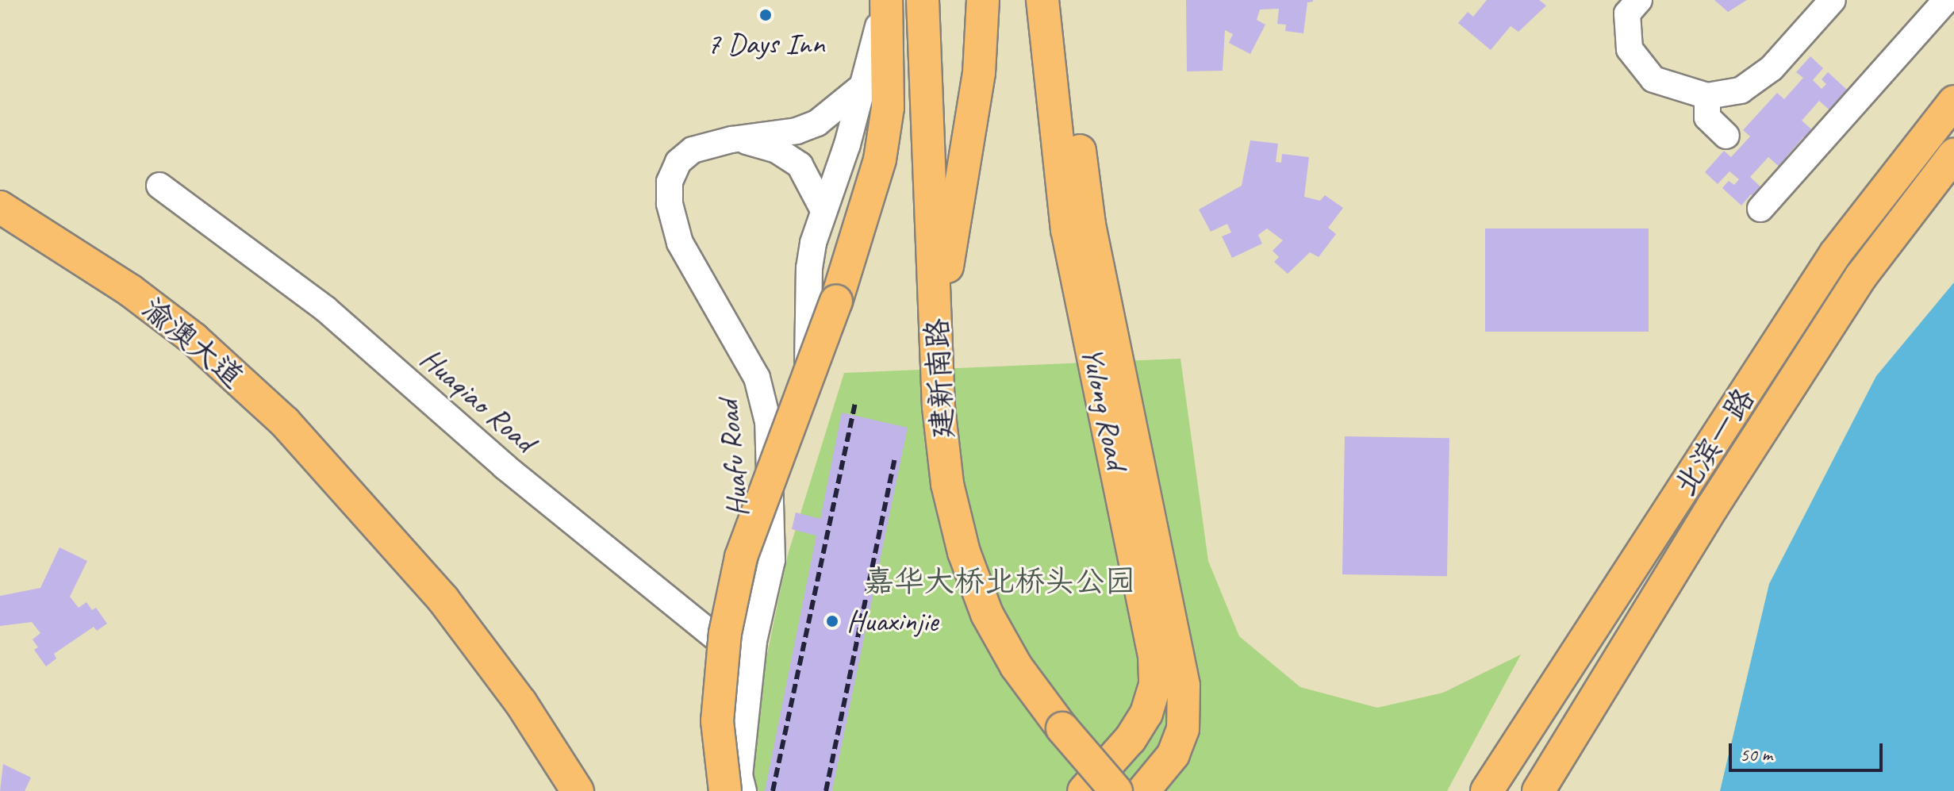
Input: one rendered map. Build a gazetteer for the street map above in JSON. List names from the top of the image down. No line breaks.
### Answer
{"streets":{"main road":["渝澳大道","建新南路","Yulong Road","北滨一路"],"street":["Huaqiao Road","Huafu Road"]},"crossings":[["Huaqiao Road","Huafu Road"]],"parks":["嘉华大桥北桥头公园"],"places":["7 Days Inn","Huaxinjie"],"scale_bar":"50 m"}
